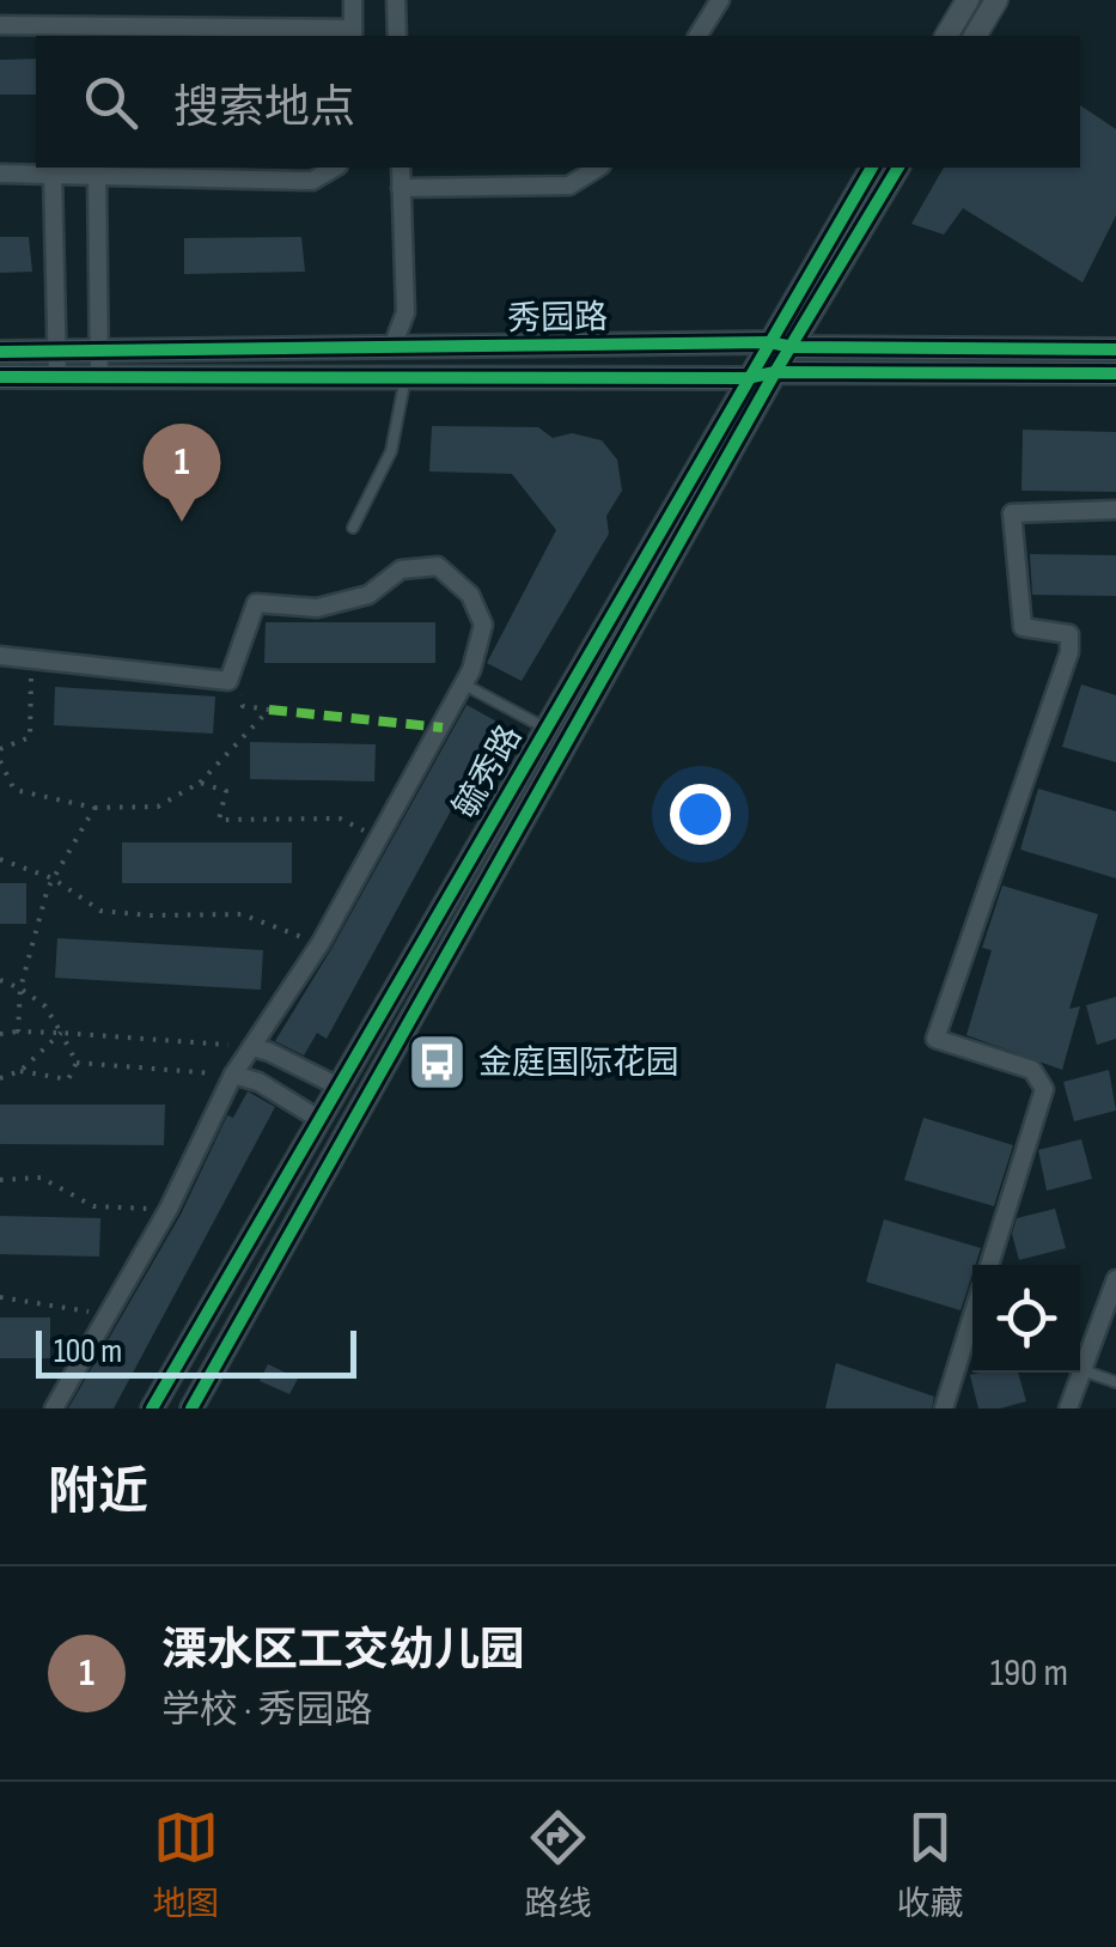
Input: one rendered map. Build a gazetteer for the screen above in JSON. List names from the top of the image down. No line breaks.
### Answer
{"streets":{"street":["秀园路","毓秀路"]},"crossings":[["秀园路","毓秀路"]],"places":{"bus stop":["金庭国际花园"]},"scale_bar":"100 m","page":{"search":"搜索地点","pins":"1","scale":"100 m","heading":"附近","list":[{"mark":"1","name":"溧水区工交幼儿园","note":"学校 · 秀园路","value":"190 m"}],"nav":["地图","路线","收藏"]}}
